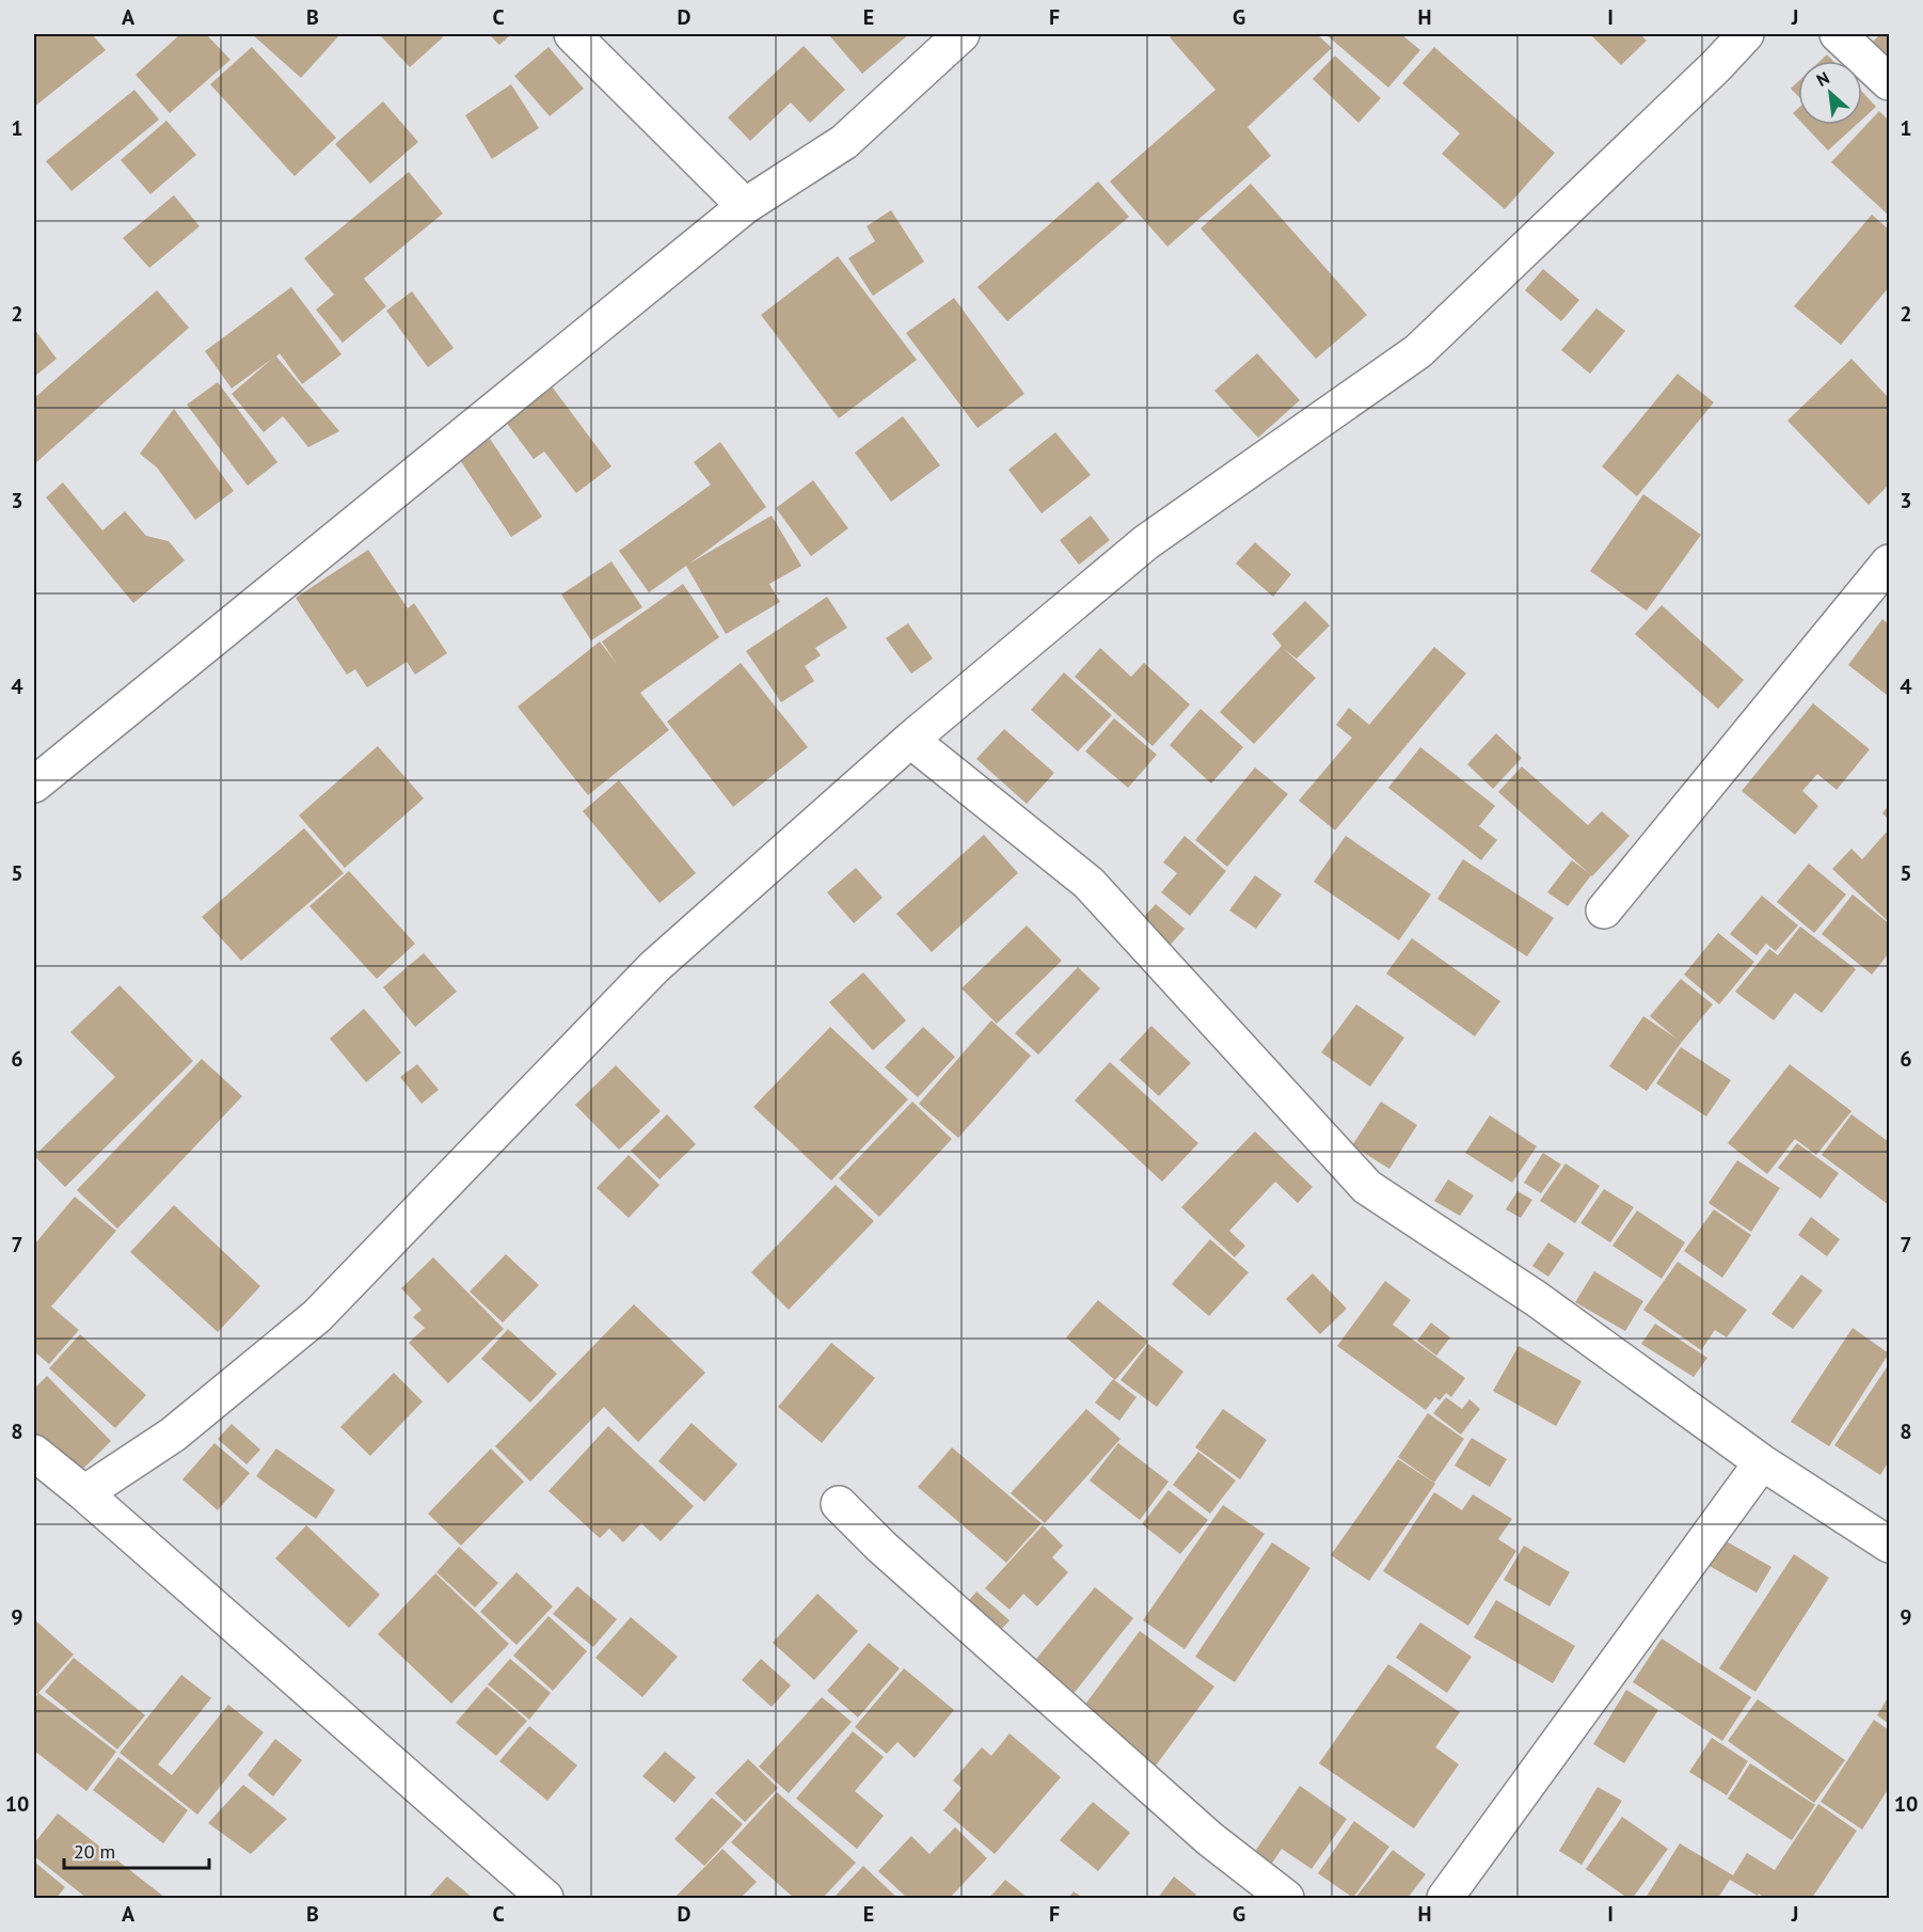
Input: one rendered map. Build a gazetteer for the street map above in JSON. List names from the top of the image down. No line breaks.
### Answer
{"scale_bar":"20 m","north":"top left","grid":{"columns":["A","B","C","D","E","F","G","H","I","J"],"rows":["1","2","3","4","5","6","7","8","9","10"]}}
